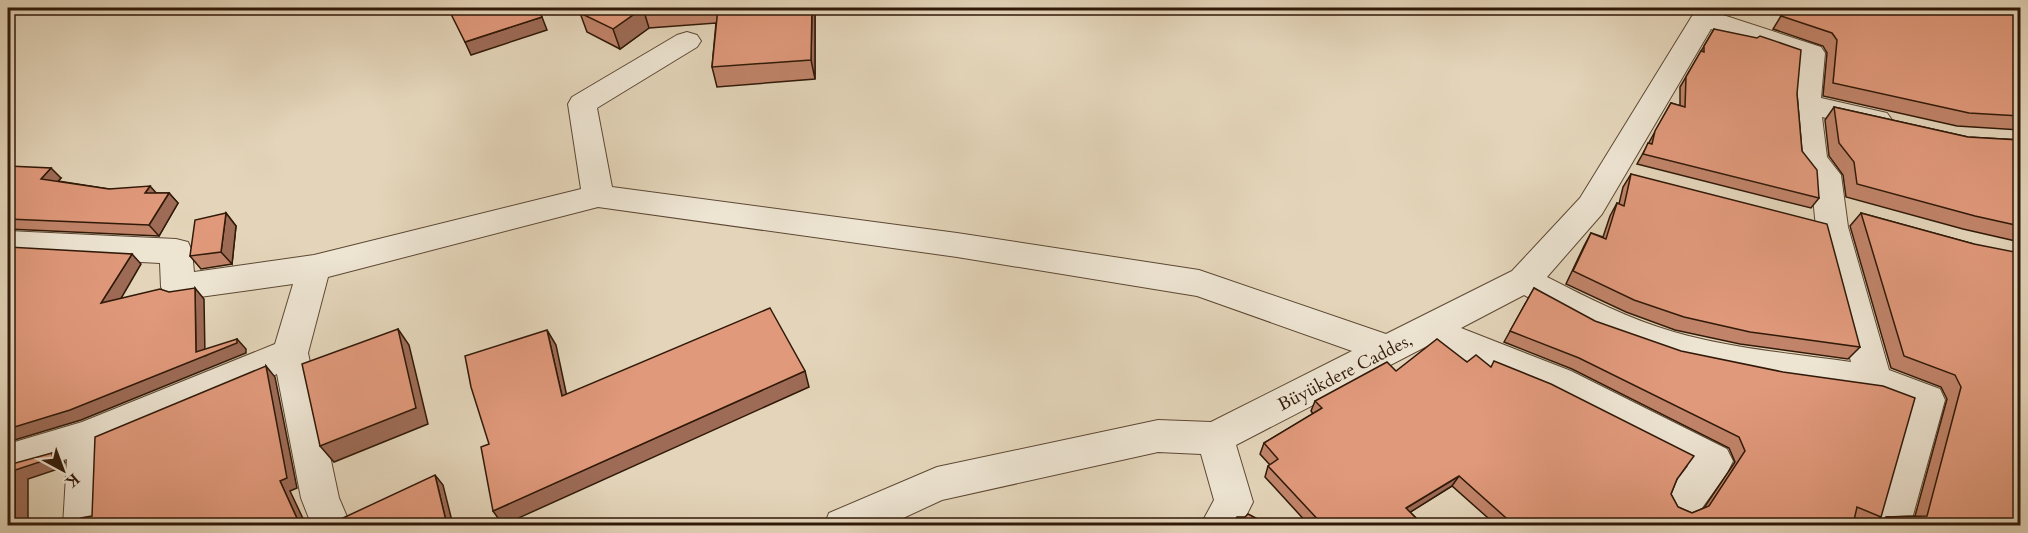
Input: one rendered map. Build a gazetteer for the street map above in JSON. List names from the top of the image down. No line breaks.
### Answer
{"streets":{"street":["Büyükdere Caddes,"]},"north":"bottom right"}
